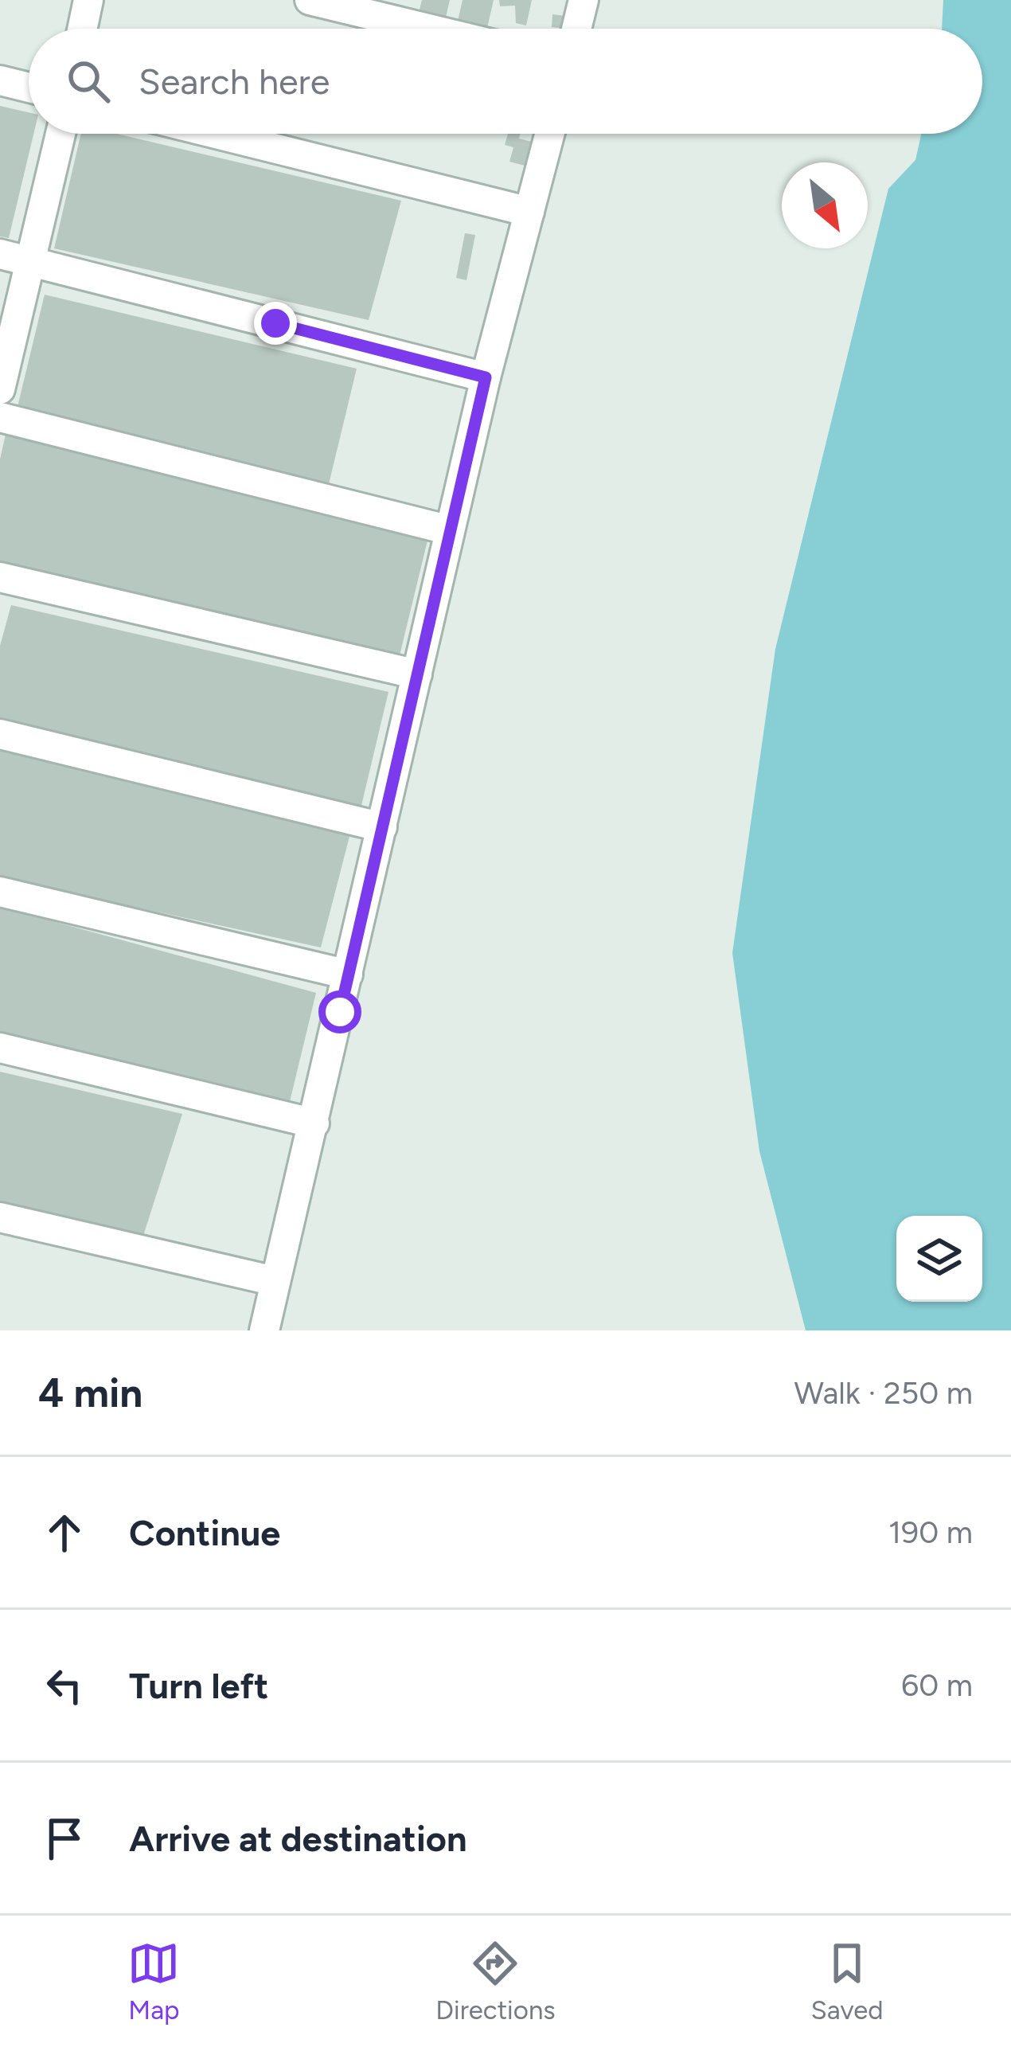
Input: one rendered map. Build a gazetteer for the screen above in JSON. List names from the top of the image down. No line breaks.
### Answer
{"north":"bottom right","page":{"search":"Search here","heading":["4 min","Walk · 250 m"],"list":[["Continue","190 m"],["Turn left","60 m"],"Arrive at destination"],"nav":["Map","Directions","Saved"]}}
